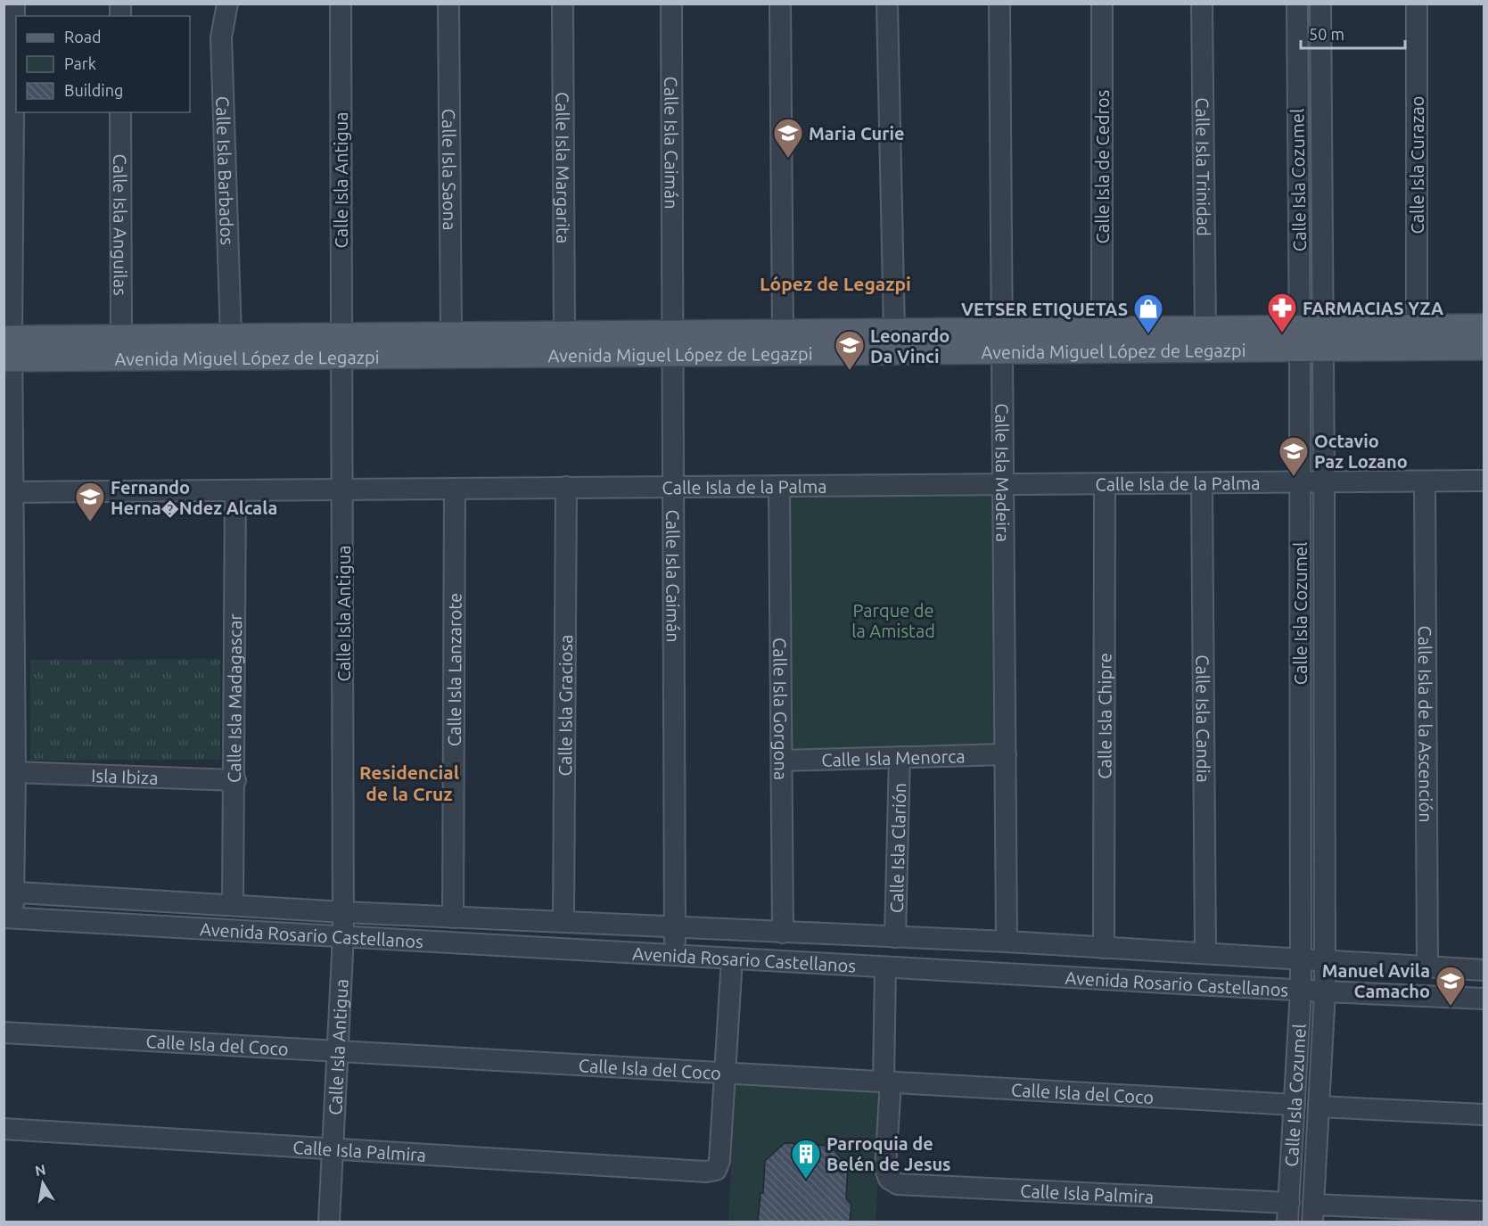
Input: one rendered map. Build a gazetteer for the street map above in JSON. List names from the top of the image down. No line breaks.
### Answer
{"streets":{"main road":["Avenida Miguel López de Legazpi"],"street":["Calle Isla Caimán","Calle Isla Curazao","Calle Isla Trinidad","Calle Isla de Cedros","Calle Isla Margarita","Calle Isla Barbados","Calle Isla Saona","Calle Isla Antigua","Calle Isla Cozumel","Calle Isla Anguilas","Calle Isla Madeira","Calle Isla de la Palma","Calle Isla Lanzarote","Calle Isla Madagascar","Calle Isla Graciosa","Calle Isla Gorgona","Calle Isla Chipre","Calle Isla Candia","Calle Isla de la Ascención","Calle Isla Menorca","Isla Ibiza","Calle Isla Clarión","Avenida Rosario Castellanos","Calle Isla del Coco","Calle Isla Palmira"]},"crossings":[["Calle Isla Caimán","Avenida Miguel López de Legazpi"],["Calle Isla Caimán","Calle Isla de la Palma"],["Calle Isla Caimán","Avenida Rosario Castellanos"],["Calle Isla Curazao","Avenida Miguel López de Legazpi"],["Calle Isla Trinidad","Avenida Miguel López de Legazpi"],["Calle Isla de Cedros","Avenida Miguel López de Legazpi"],["Calle Isla Margarita","Avenida Miguel López de Legazpi"],["Calle Isla Barbados","Avenida Miguel López de Legazpi"],["Calle Isla Saona","Avenida Miguel López de Legazpi"],["Calle Isla Antigua","Avenida Miguel López de Legazpi"],["Calle Isla Antigua","Calle Isla de la Palma"],["Calle Isla Antigua","Avenida Rosario Castellanos"],["Calle Isla Antigua","Calle Isla del Coco"],["Calle Isla Antigua","Calle Isla Palmira"],["Calle Isla Cozumel","Avenida Miguel López de Legazpi"],["Calle Isla Cozumel","Calle Isla de la Palma"],["Calle Isla Cozumel","Avenida Rosario Castellanos"],["Calle Isla Cozumel","Calle Isla del Coco"],["Calle Isla Cozumel","Calle Isla Palmira"],["Calle Isla Anguilas","Avenida Miguel López de Legazpi"],["Avenida Miguel López de Legazpi","Calle Isla Madeira"],["Calle Isla Madeira","Calle Isla de la Palma"],["Calle Isla Madeira","Calle Isla Menorca"],["Calle Isla Madeira","Avenida Rosario Castellanos"],["Calle Isla de la Palma","Calle Isla Lanzarote"],["Calle Isla de la Palma","Calle Isla Madagascar"],["Calle Isla de la Palma","Calle Isla Graciosa"],["Calle Isla de la Palma","Calle Isla Gorgona"],["Calle Isla de la Palma","Calle Isla Chipre"],["Calle Isla de la Palma","Calle Isla Candia"],["Calle Isla de la Palma","Calle Isla de la Ascención"],["Calle Isla Lanzarote","Avenida Rosario Castellanos"],["Calle Isla Madagascar","Isla Ibiza"],["Calle Isla Madagascar","Avenida Rosario Castellanos"],["Calle Isla Graciosa","Avenida Rosario Castellanos"],["Calle Isla Gorgona","Calle Isla Menorca"],["Calle Isla Gorgona","Avenida Rosario Castellanos"],["Calle Isla Chipre","Avenida Rosario Castellanos"],["Calle Isla Candia","Avenida Rosario Castellanos"],["Calle Isla de la Ascención","Avenida Rosario Castellanos"],["Calle Isla Menorca","Calle Isla Clarión"],["Calle Isla Clarión","Avenida Rosario Castellanos"],["Calle Isla del Coco","Calle Isla Palmira"]],"districts":["López de Legazpi","Residencial de la Cruz"],"parks":["Parque de la Amistad"],"places":{"school or university":["Maria Curie","Leonardo Da Vinci","Octavio Paz Lozano","Fernando Herna�Ndez Alcala","Manuel Avila Camacho"],"pharmacy":["FARMACIAS YZA"],"shop":["VETSER ETIQUETAS"],"building":["Parroquia de Belén de Jesus"]},"legend":["Road","Park","Building"],"scale_bar":"50 m","north":"top"}
